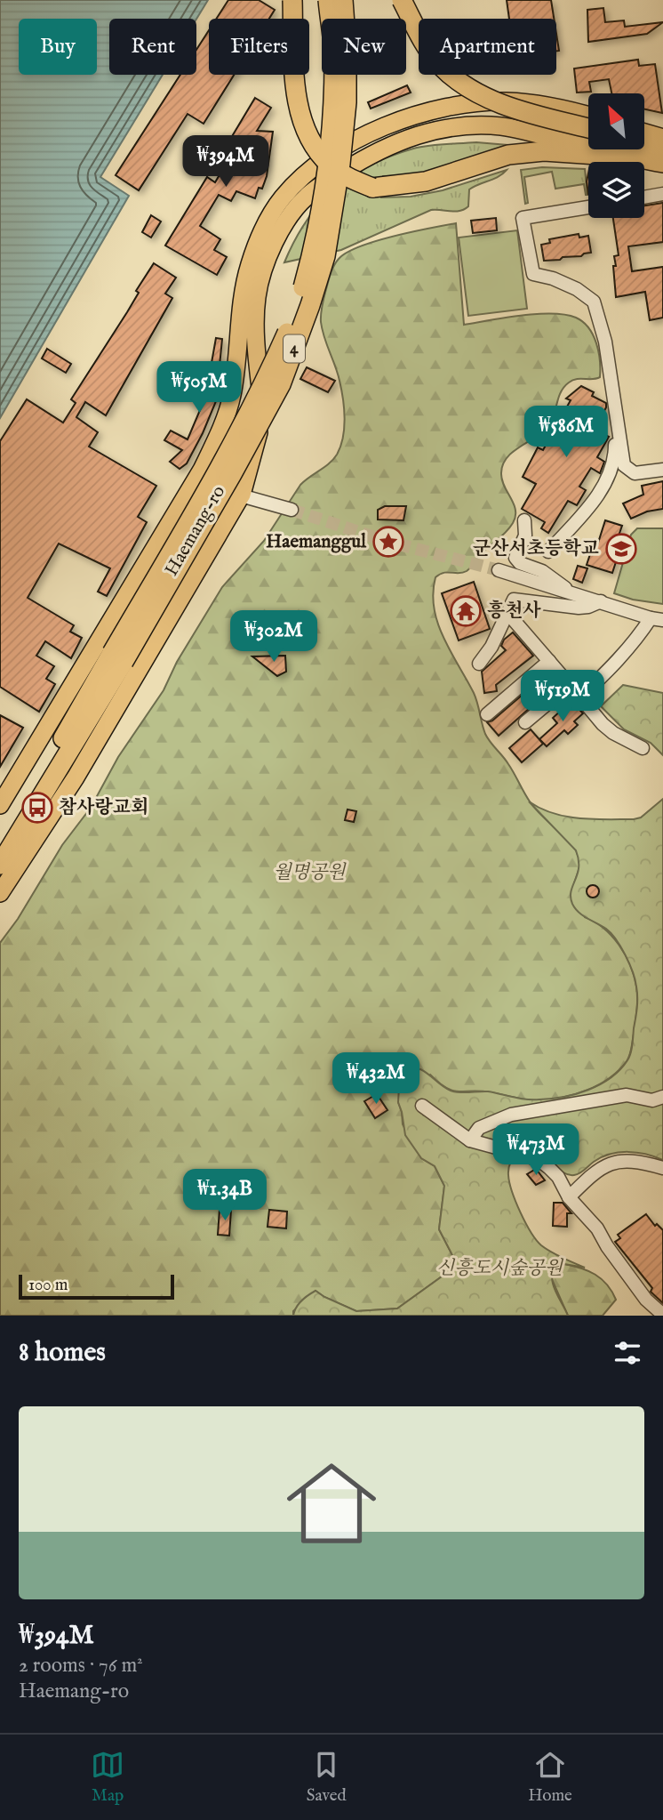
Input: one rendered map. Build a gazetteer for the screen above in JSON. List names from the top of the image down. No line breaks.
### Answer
{"streets":{"highway":["4"],"main road":["Haemang-ro"]},"parks":["월명공원","신흥도시숲공원"],"places":{"place":["Haemanggul"],"school or university":["군산서초등학교"],"temple":["흥천사"],"bus stop":["참사랑교회"]},"scale_bar":"100 m","north":"top left","page":{"chip":["Buy","Rent","Filters","New","Apartment"],"price":["₩394M","₩505M","₩586M","₩302M","₩519M","₩432M","₩473M","₩1.34B"],"scale":"100 m","heading":"8 homes","list":[{"name":"₩394M","note":"2 rooms · 76 m² · Haemang-ro"}],"tabs":["Map","Saved","Home"]}}
